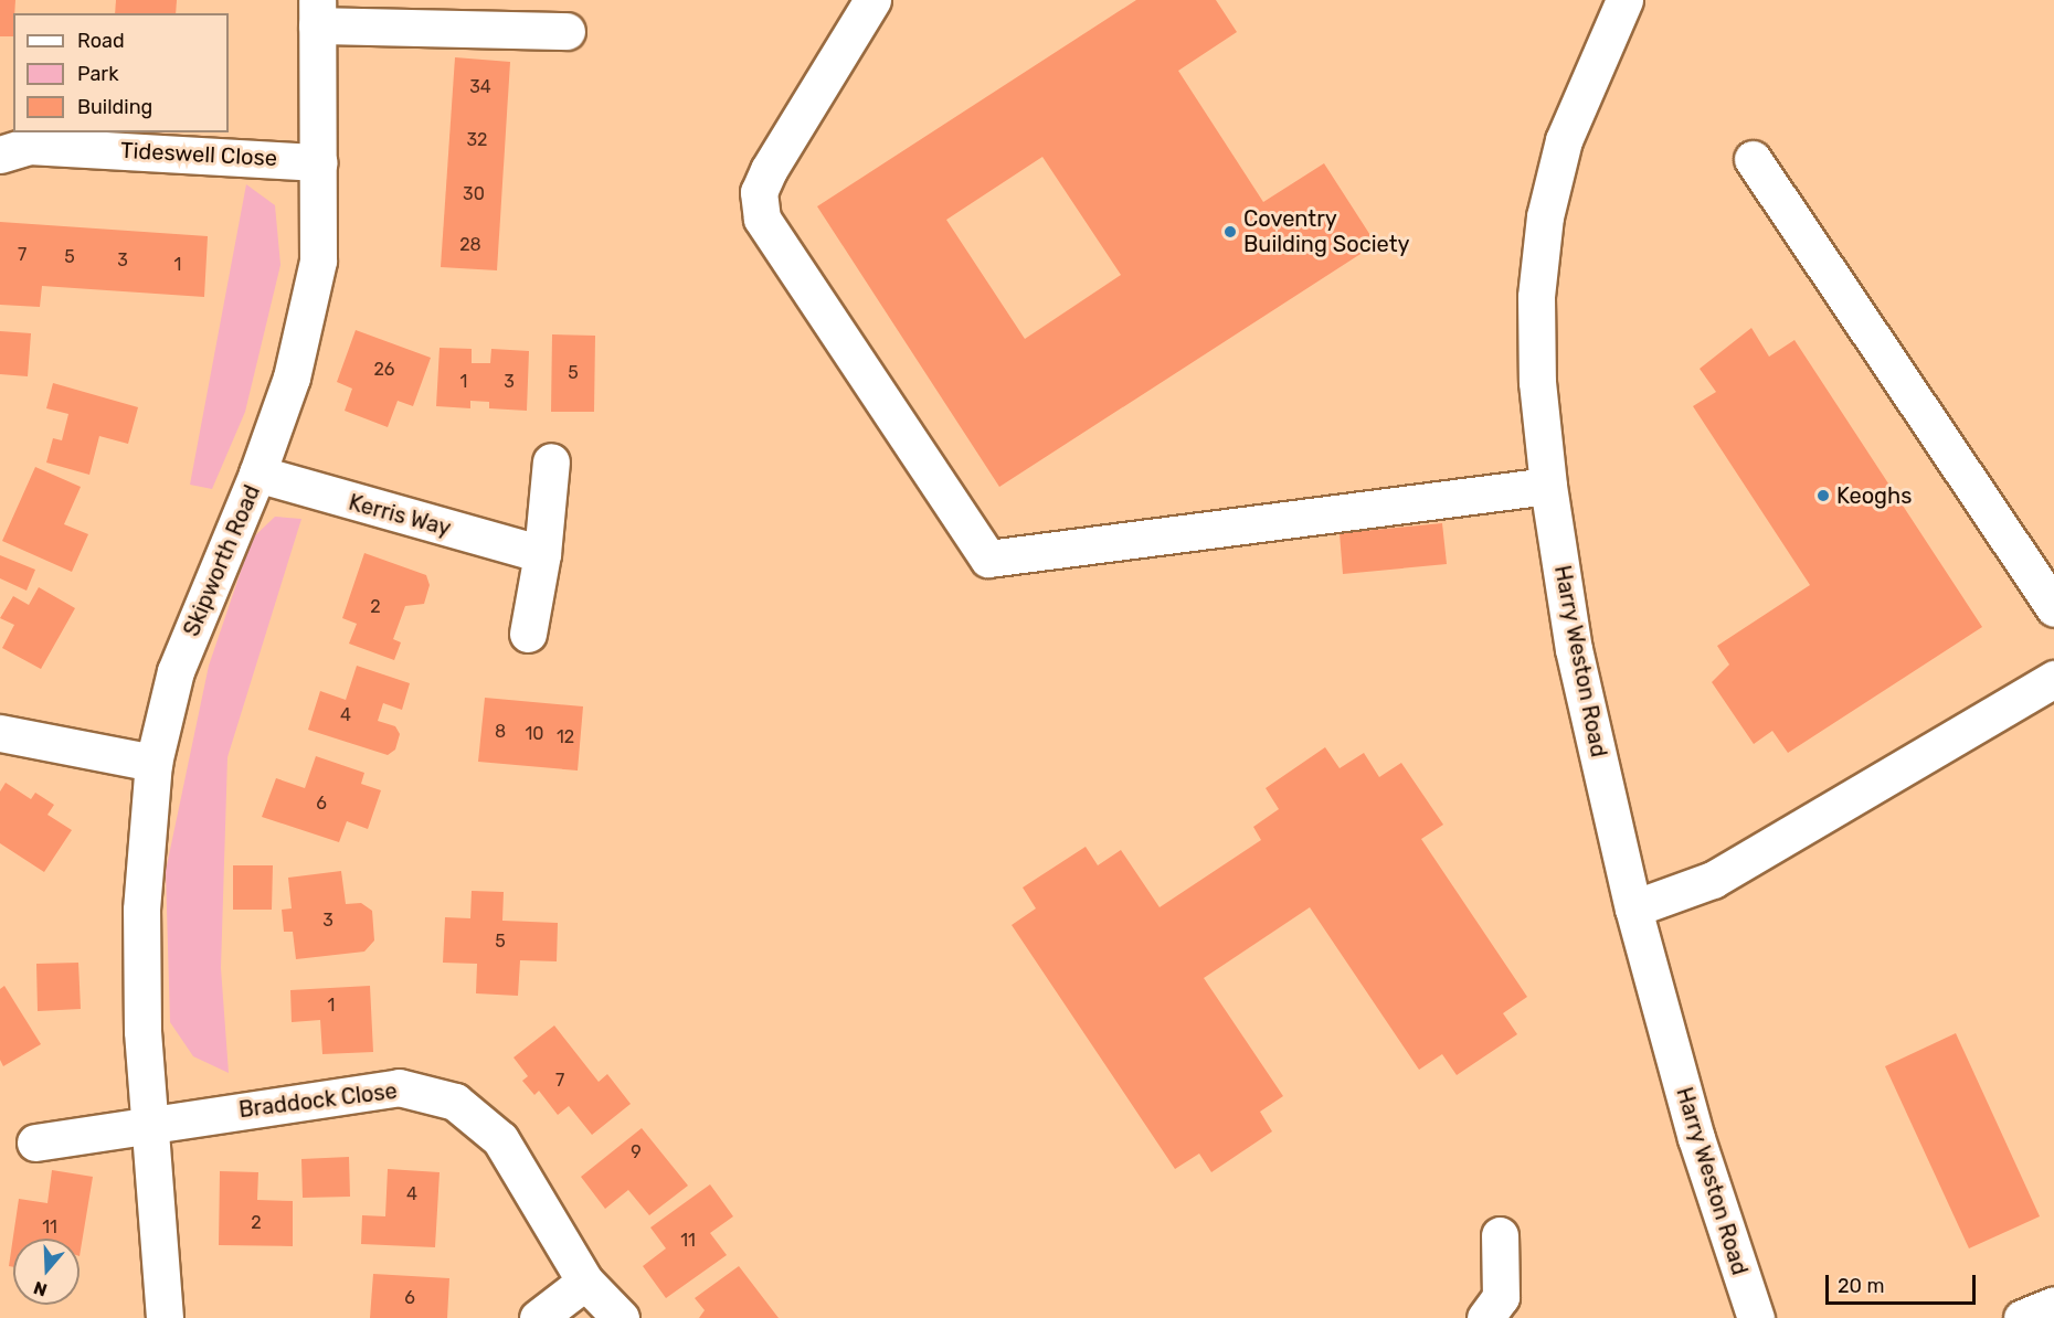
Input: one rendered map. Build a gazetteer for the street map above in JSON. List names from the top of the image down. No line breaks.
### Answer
{"streets":{"street":["Tideswell Close","Kerris Way","Skipworth Road","Harry Weston Road","Braddock Close"]},"crossings":[["Tideswell Close","Skipworth Road"],["Kerris Way","Skipworth Road"],["Skipworth Road","Braddock Close"]],"places":["Coventry Building Society","Keoghs"],"house_numbers":["34","32","30","28","7","5","3","1","26","5","1","3","2","4","8","10","12","6","3","5","1","7","9","4","2","11","11","6"],"legend":["Road","Park","Building"],"scale_bar":"20 m","north":"bottom"}
